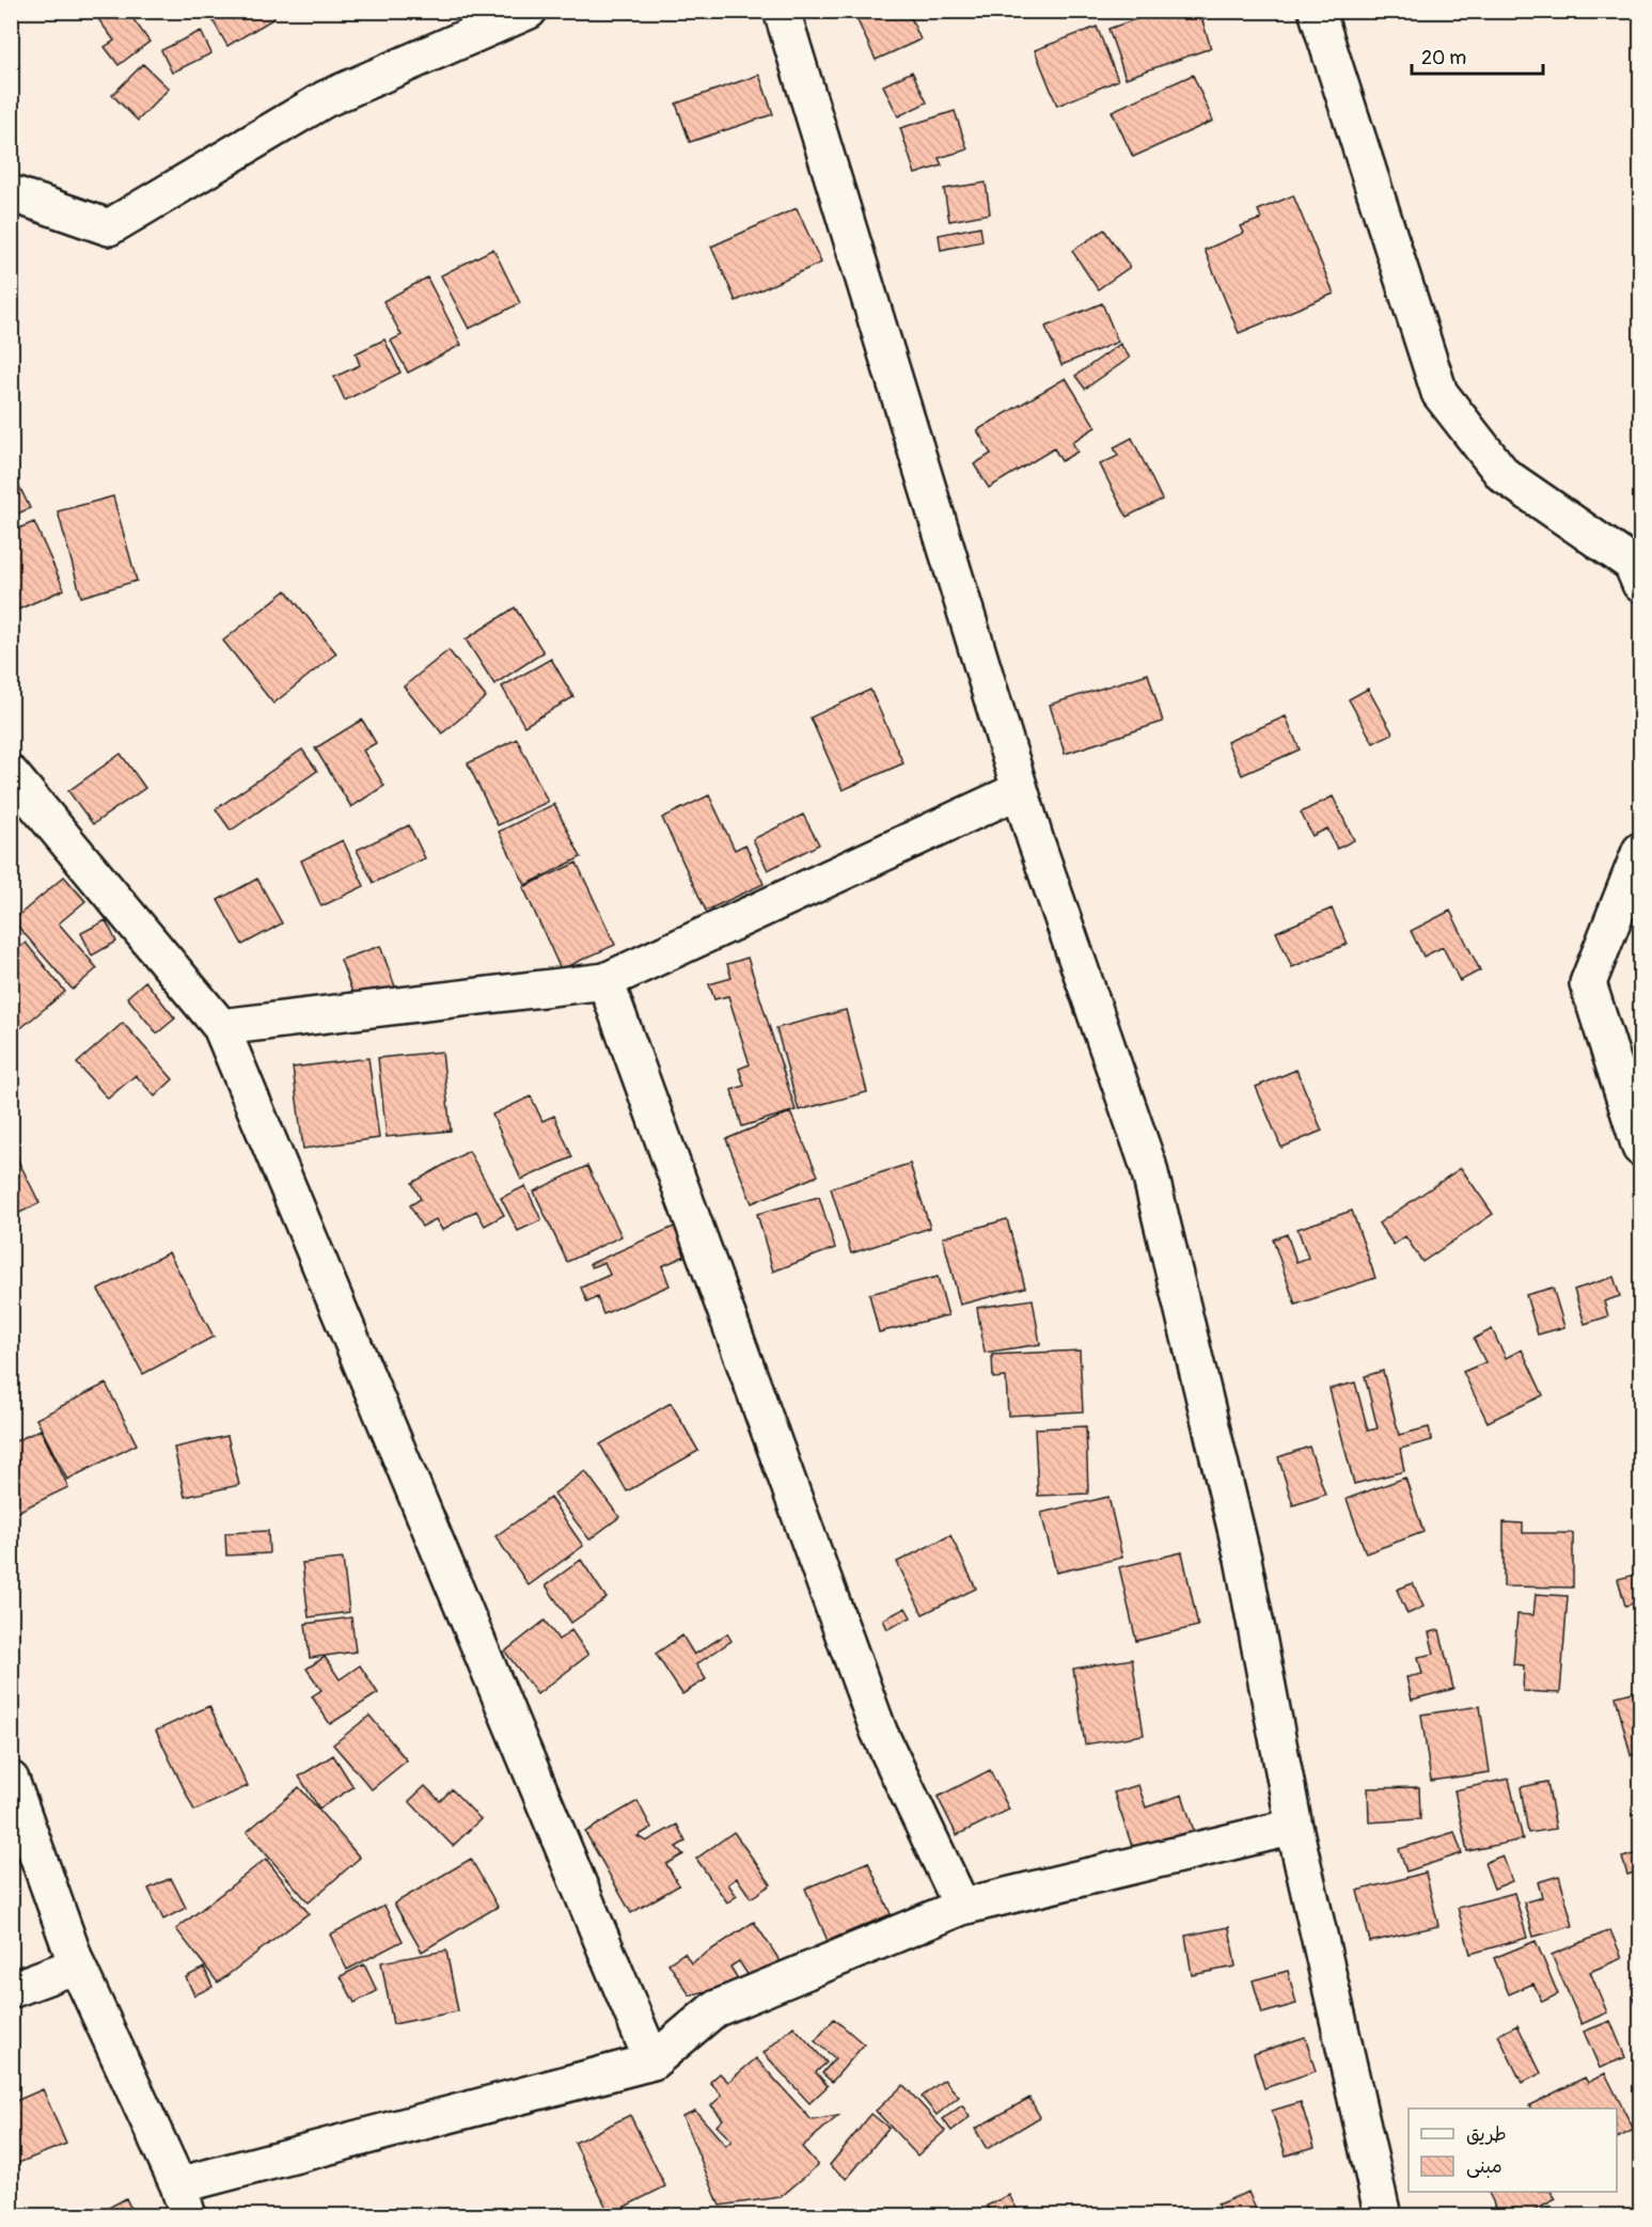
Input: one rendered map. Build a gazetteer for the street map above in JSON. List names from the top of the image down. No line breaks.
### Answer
{"legend":["طريق","مبنى"],"scale_bar":"20 m"}
